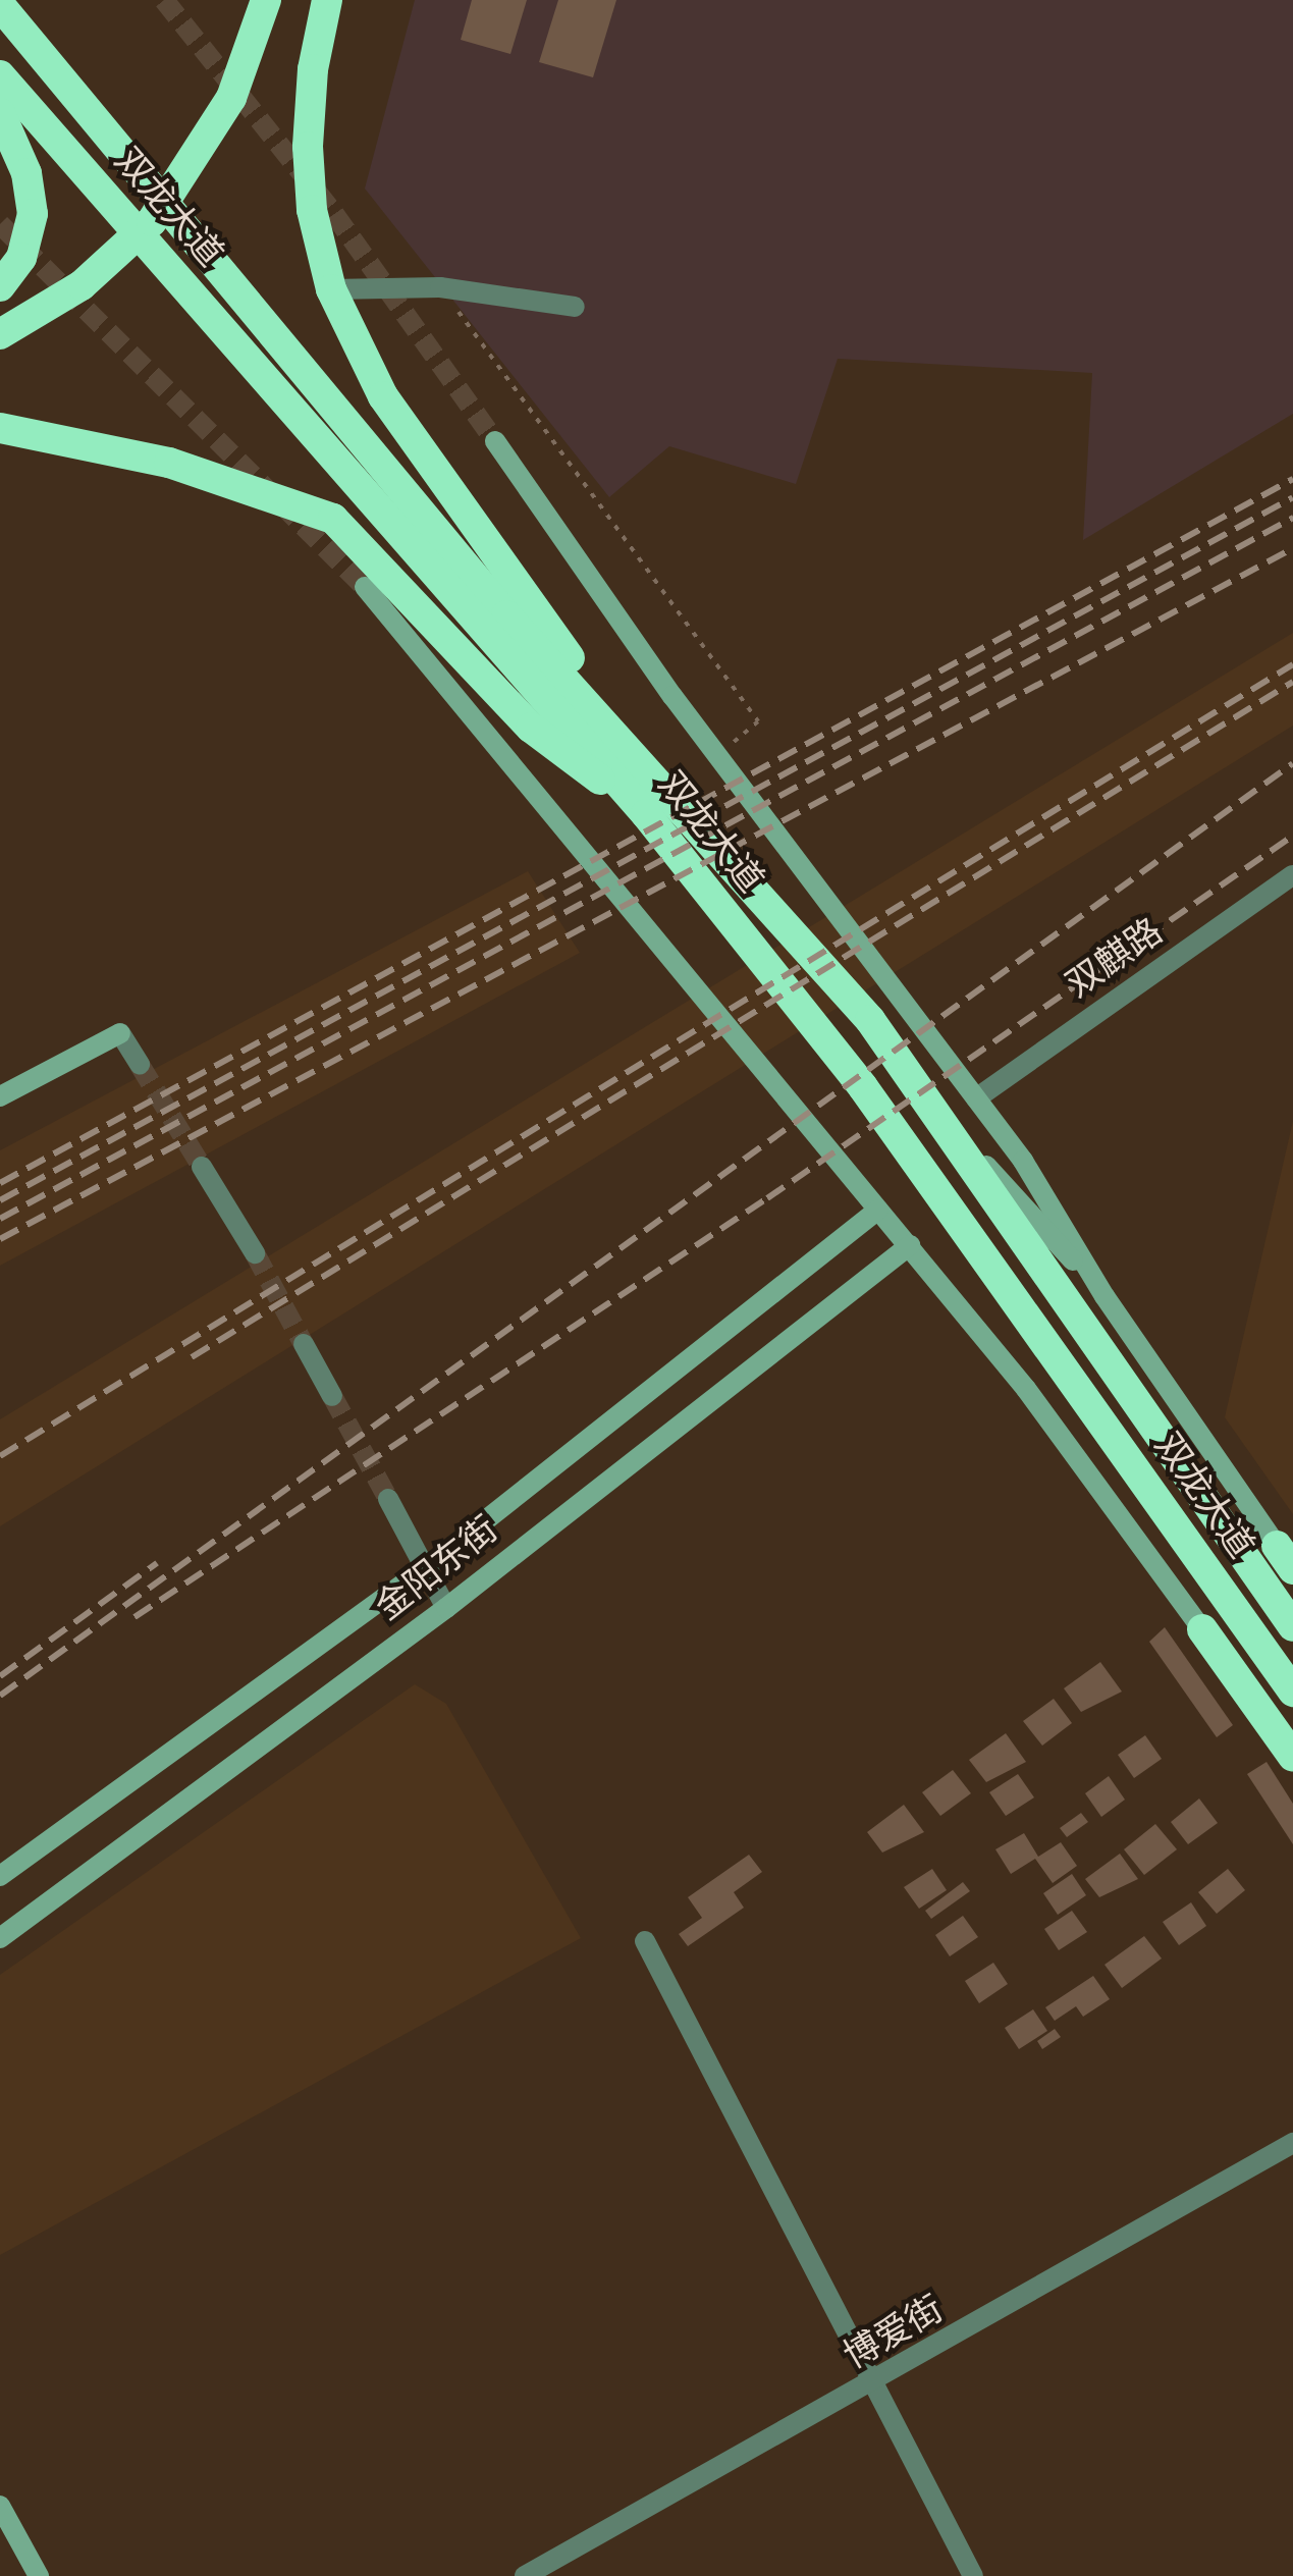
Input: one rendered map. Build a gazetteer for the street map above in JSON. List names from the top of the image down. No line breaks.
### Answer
{"streets":{"highway":["双龙大道"],"street":["双麒路","金阳东街","博爱街"]}}
